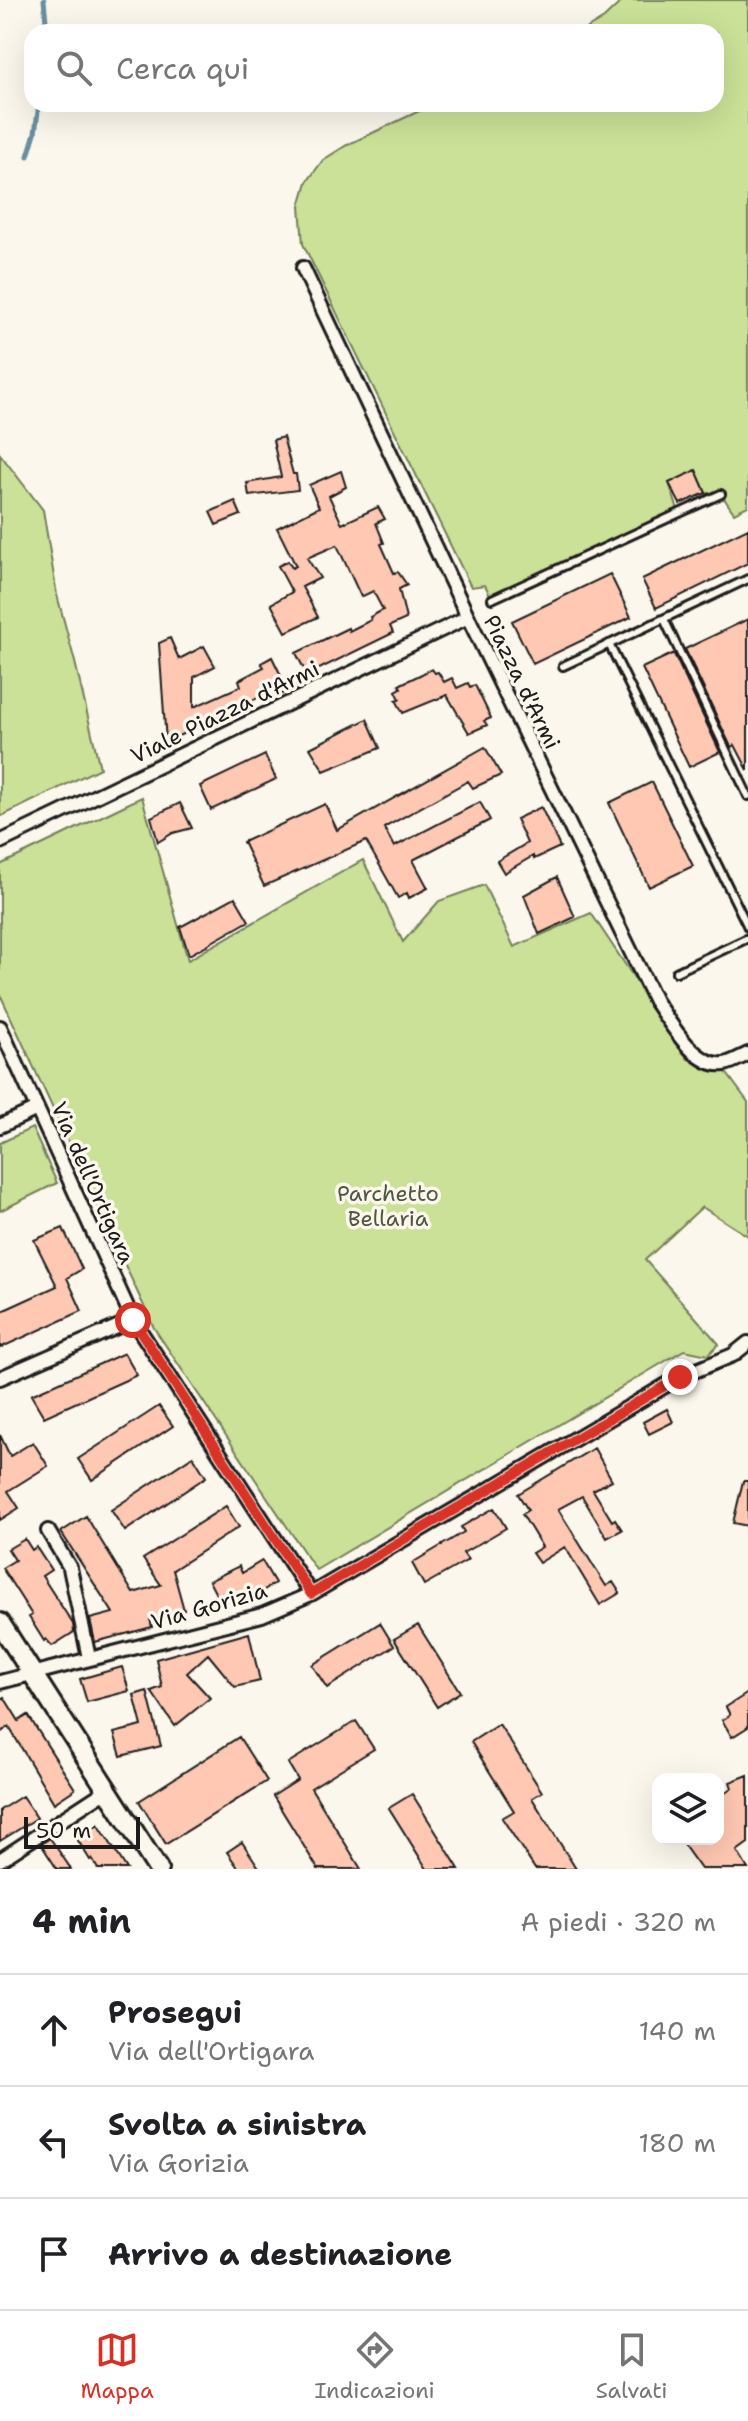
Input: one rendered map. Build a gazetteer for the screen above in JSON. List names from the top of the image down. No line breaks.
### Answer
{"streets":{"street":["Piazza d'Armi","Viale Piazza d'Armi","Via dell'Ortigara","Via Gorizia"]},"crossings":[["Piazza d'Armi","Viale Piazza d'Armi"],["Via dell'Ortigara","Via Gorizia"]],"parks":["Parchetto Bellaria"],"scale_bar":"50 m","page":{"search":"Cerca qui","scale":"50 m","heading":["4 min","A piedi · 320 m"],"list":[["Prosegui","Via dell'Ortigara","140 m"],["Svolta a sinistra","Via Gorizia","180 m"],"Arrivo a destinazione"],"nav":["Mappa","Indicazioni","Salvati"]}}
